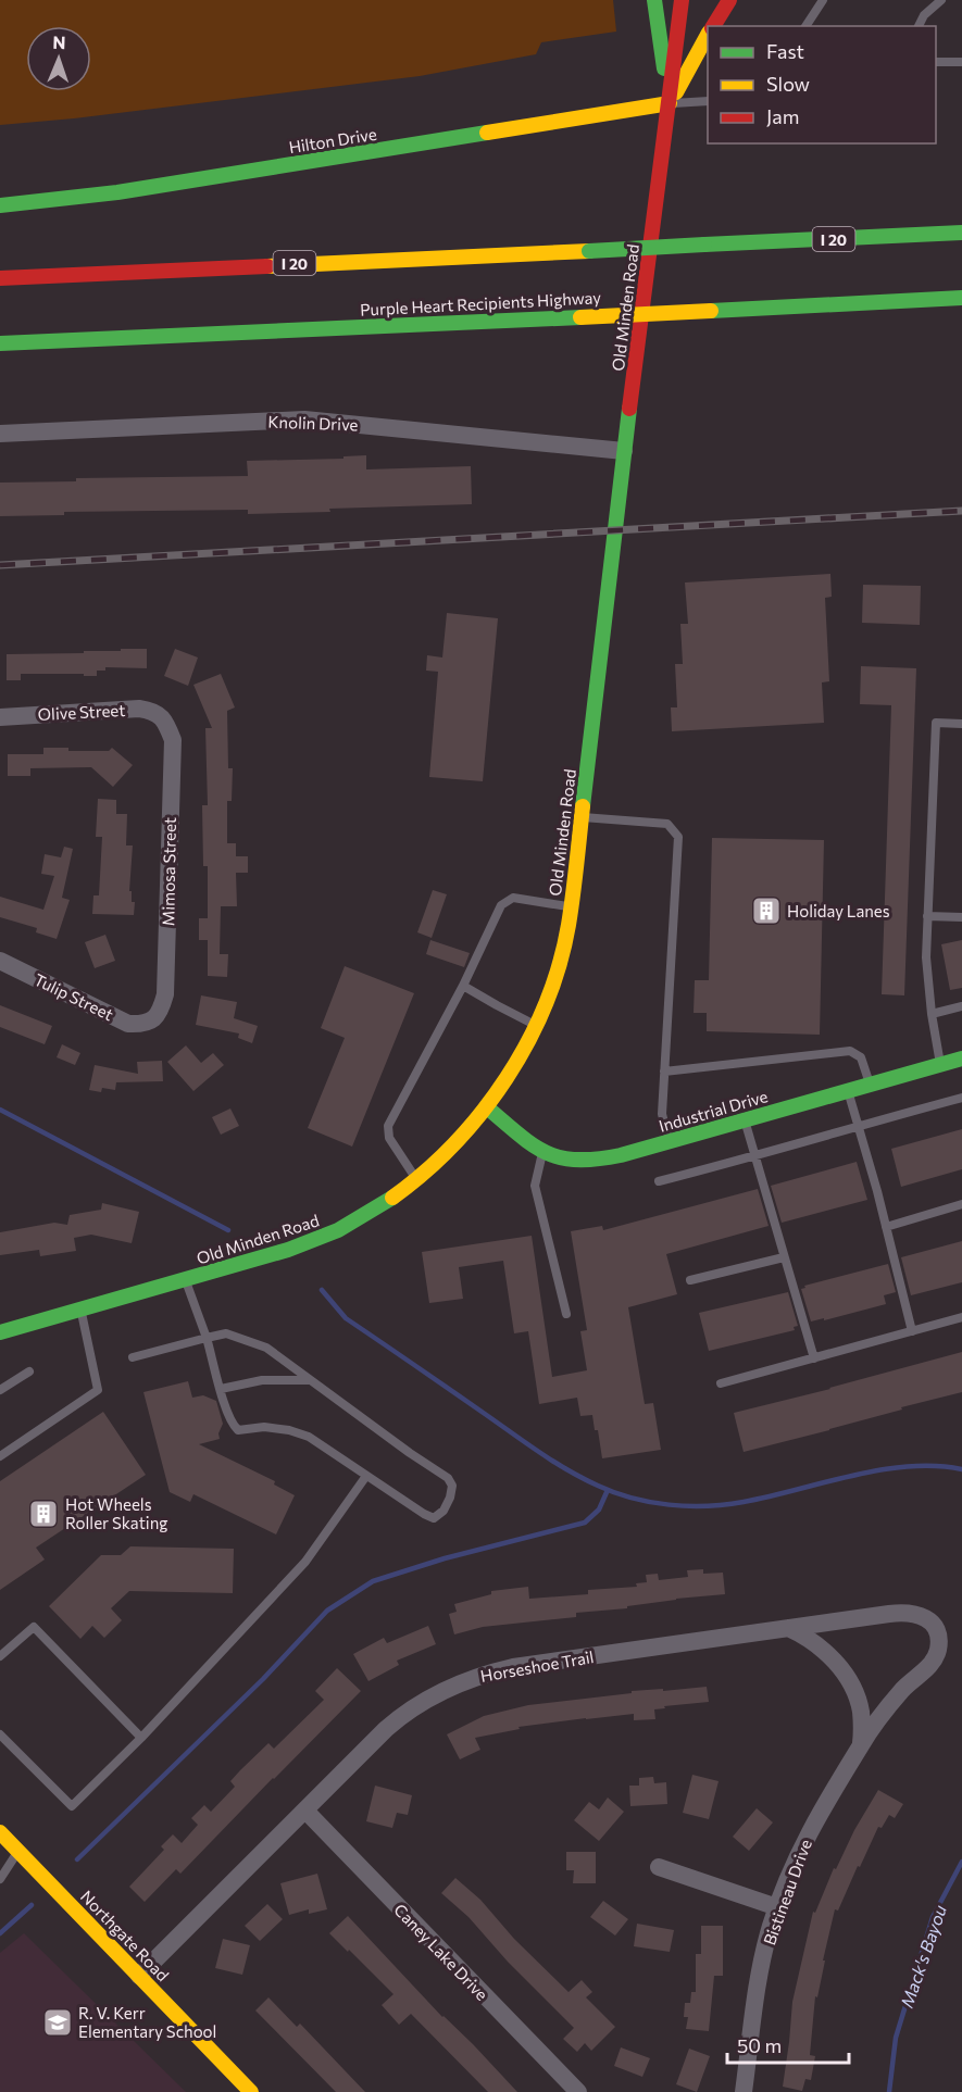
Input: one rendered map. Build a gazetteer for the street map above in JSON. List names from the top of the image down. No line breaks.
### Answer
{"streets":{"main road":["Hilton Drive","I 20","Purple Heart Recipients Highway","Old Minden Road","Industrial Drive","Northgate Road"],"street":["Knolin Drive","Olive Street","Mimosa Street","Tulip Street","Horseshoe Trail","Bistineau Drive","Caney Lake Drive"]},"crossings":[["Hilton Drive","Old Minden Road"],["Old Minden Road","Knolin Drive"],["Old Minden Road","Industrial Drive"],["Olive Street","Mimosa Street"],["Mimosa Street","Tulip Street"],["Horseshoe Trail","Bistineau Drive"],["Horseshoe Trail","Northgate Road"],["Horseshoe Trail","Caney Lake Drive"]],"water":["Mack's Bayou"],"places":{"building":["Holiday Lanes","Hot Wheels Roller Skating"],"school or university":["R. V. Kerr Elementary School"]},"legend":["Fast","Slow","Jam"],"scale_bar":"50 m","north":"top"}
